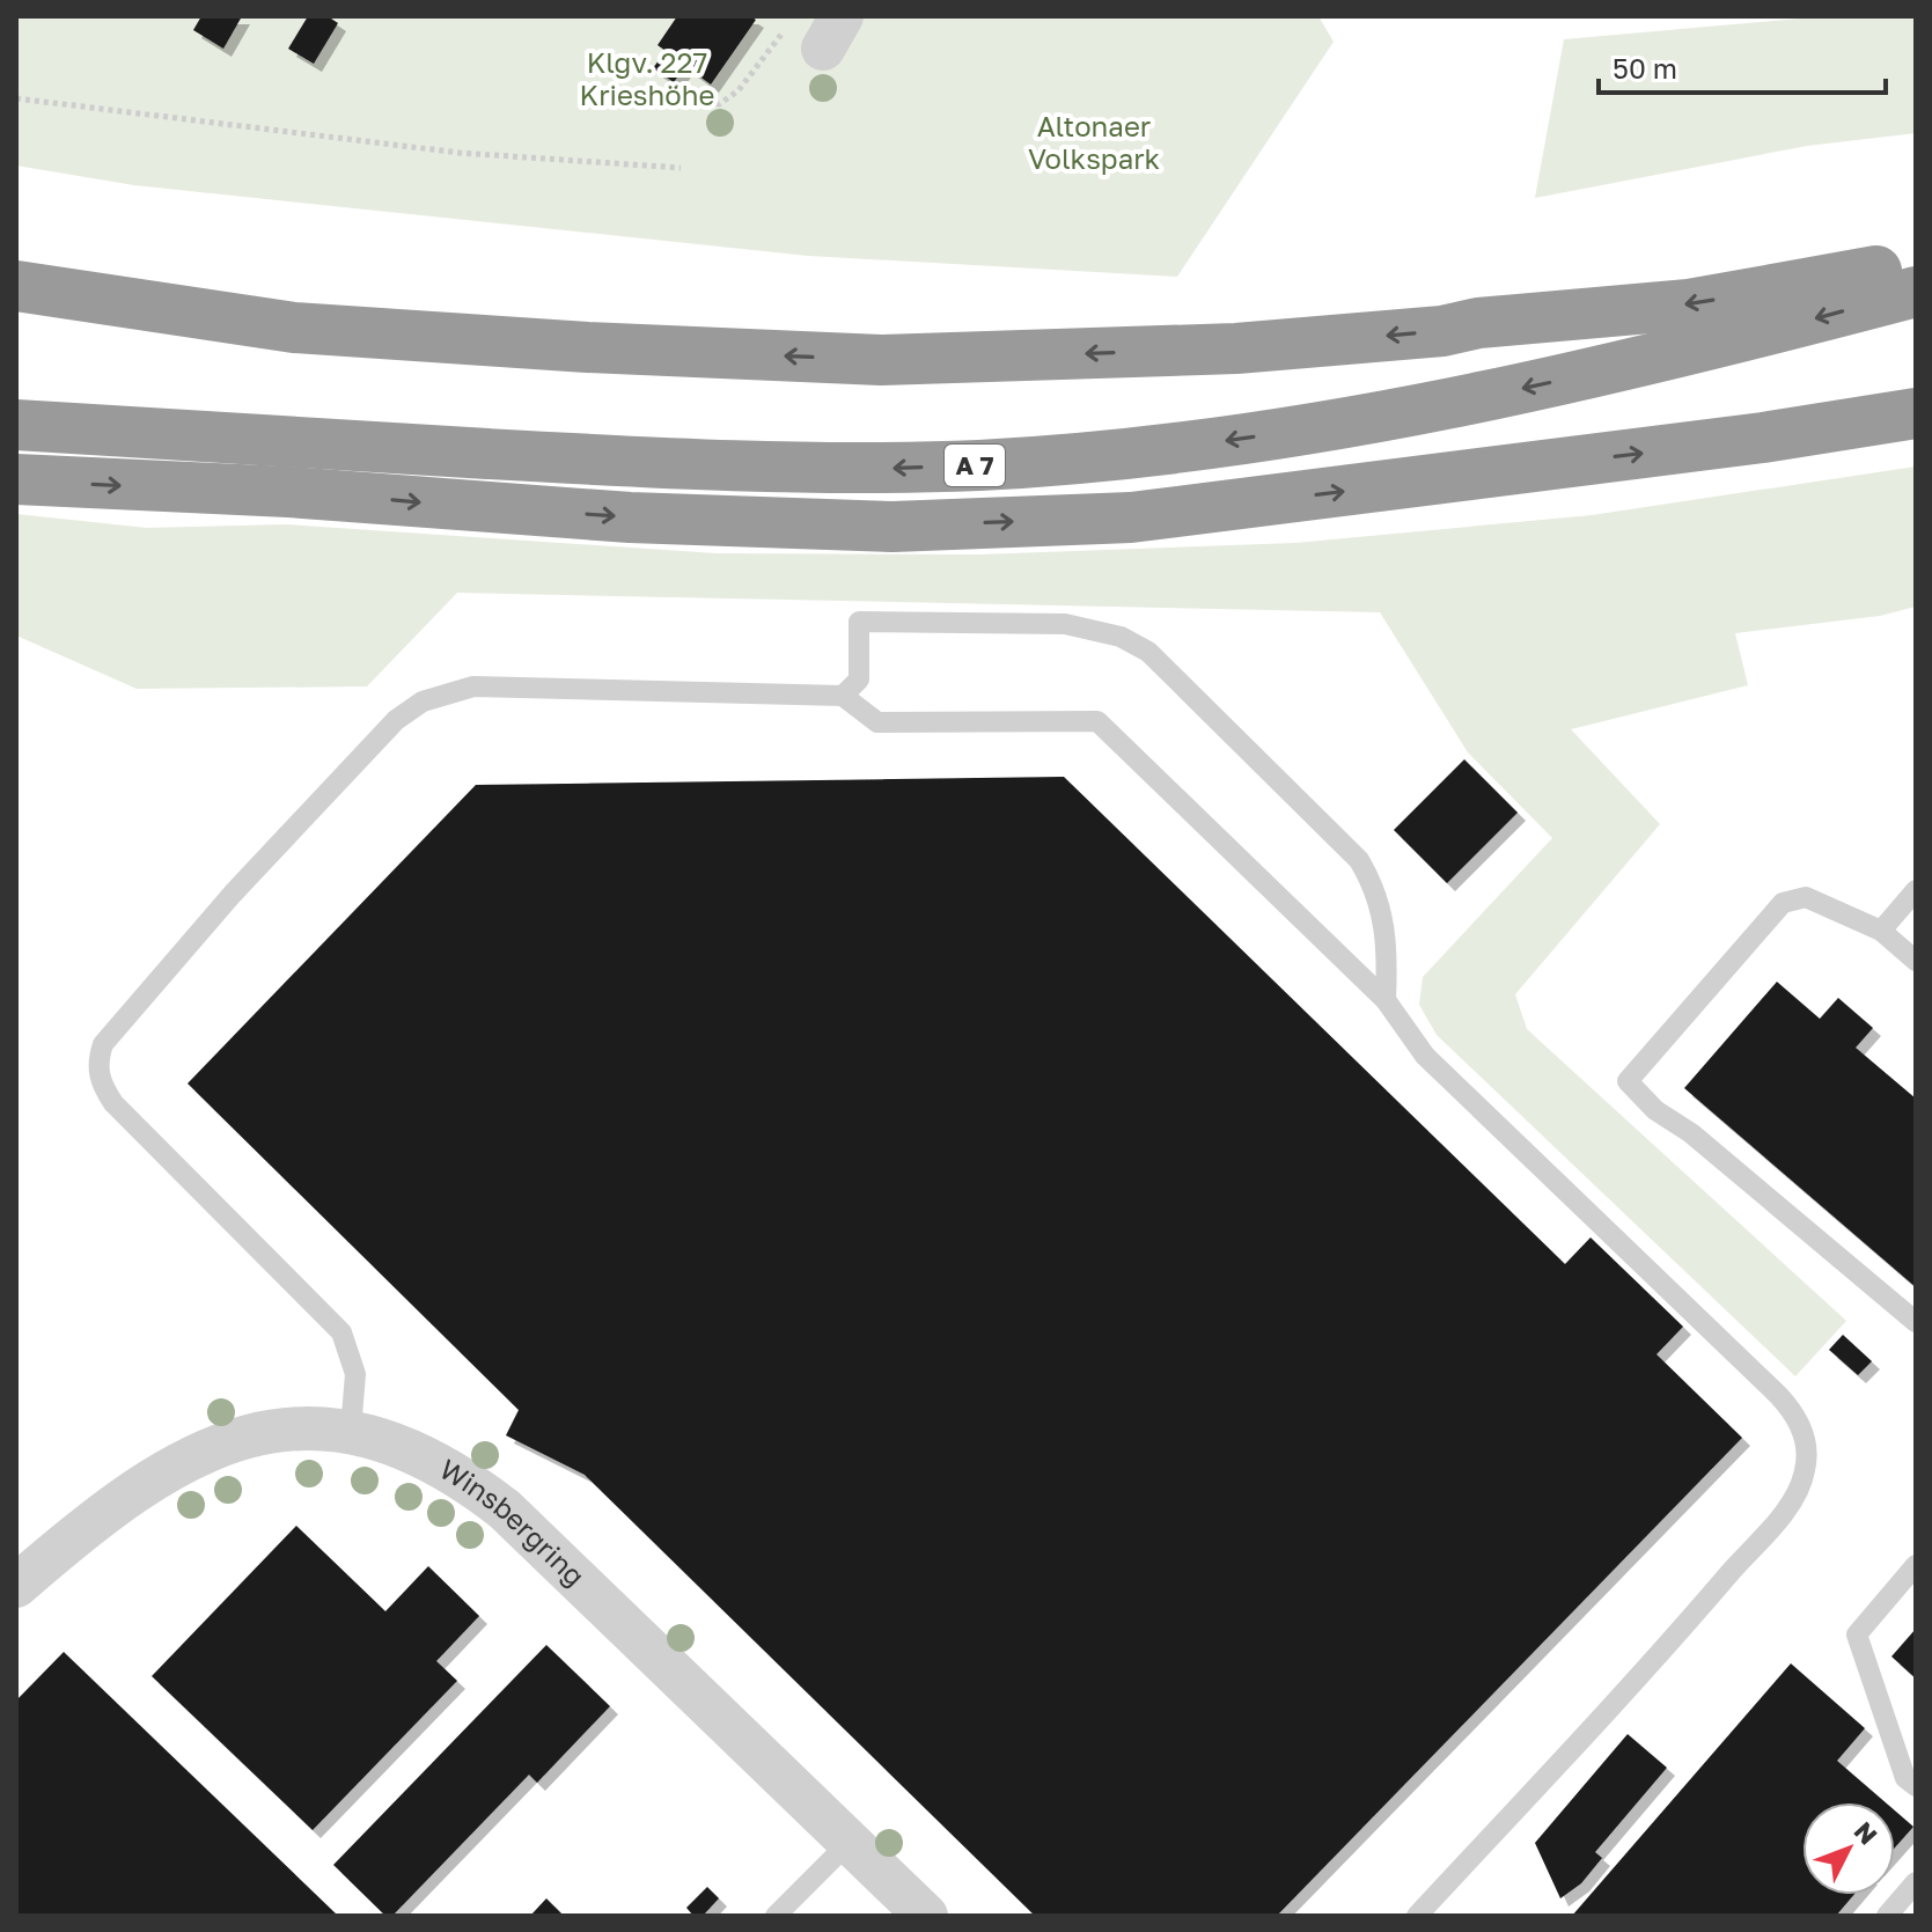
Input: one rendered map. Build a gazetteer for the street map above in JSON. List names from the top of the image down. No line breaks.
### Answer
{"streets":{"highway":["A 7"],"street":["Winsbergring"]},"parks":["Klgv. 227 Krieshöhe","Altonaer Volkspark"],"scale_bar":"50 m","north":"top right"}
